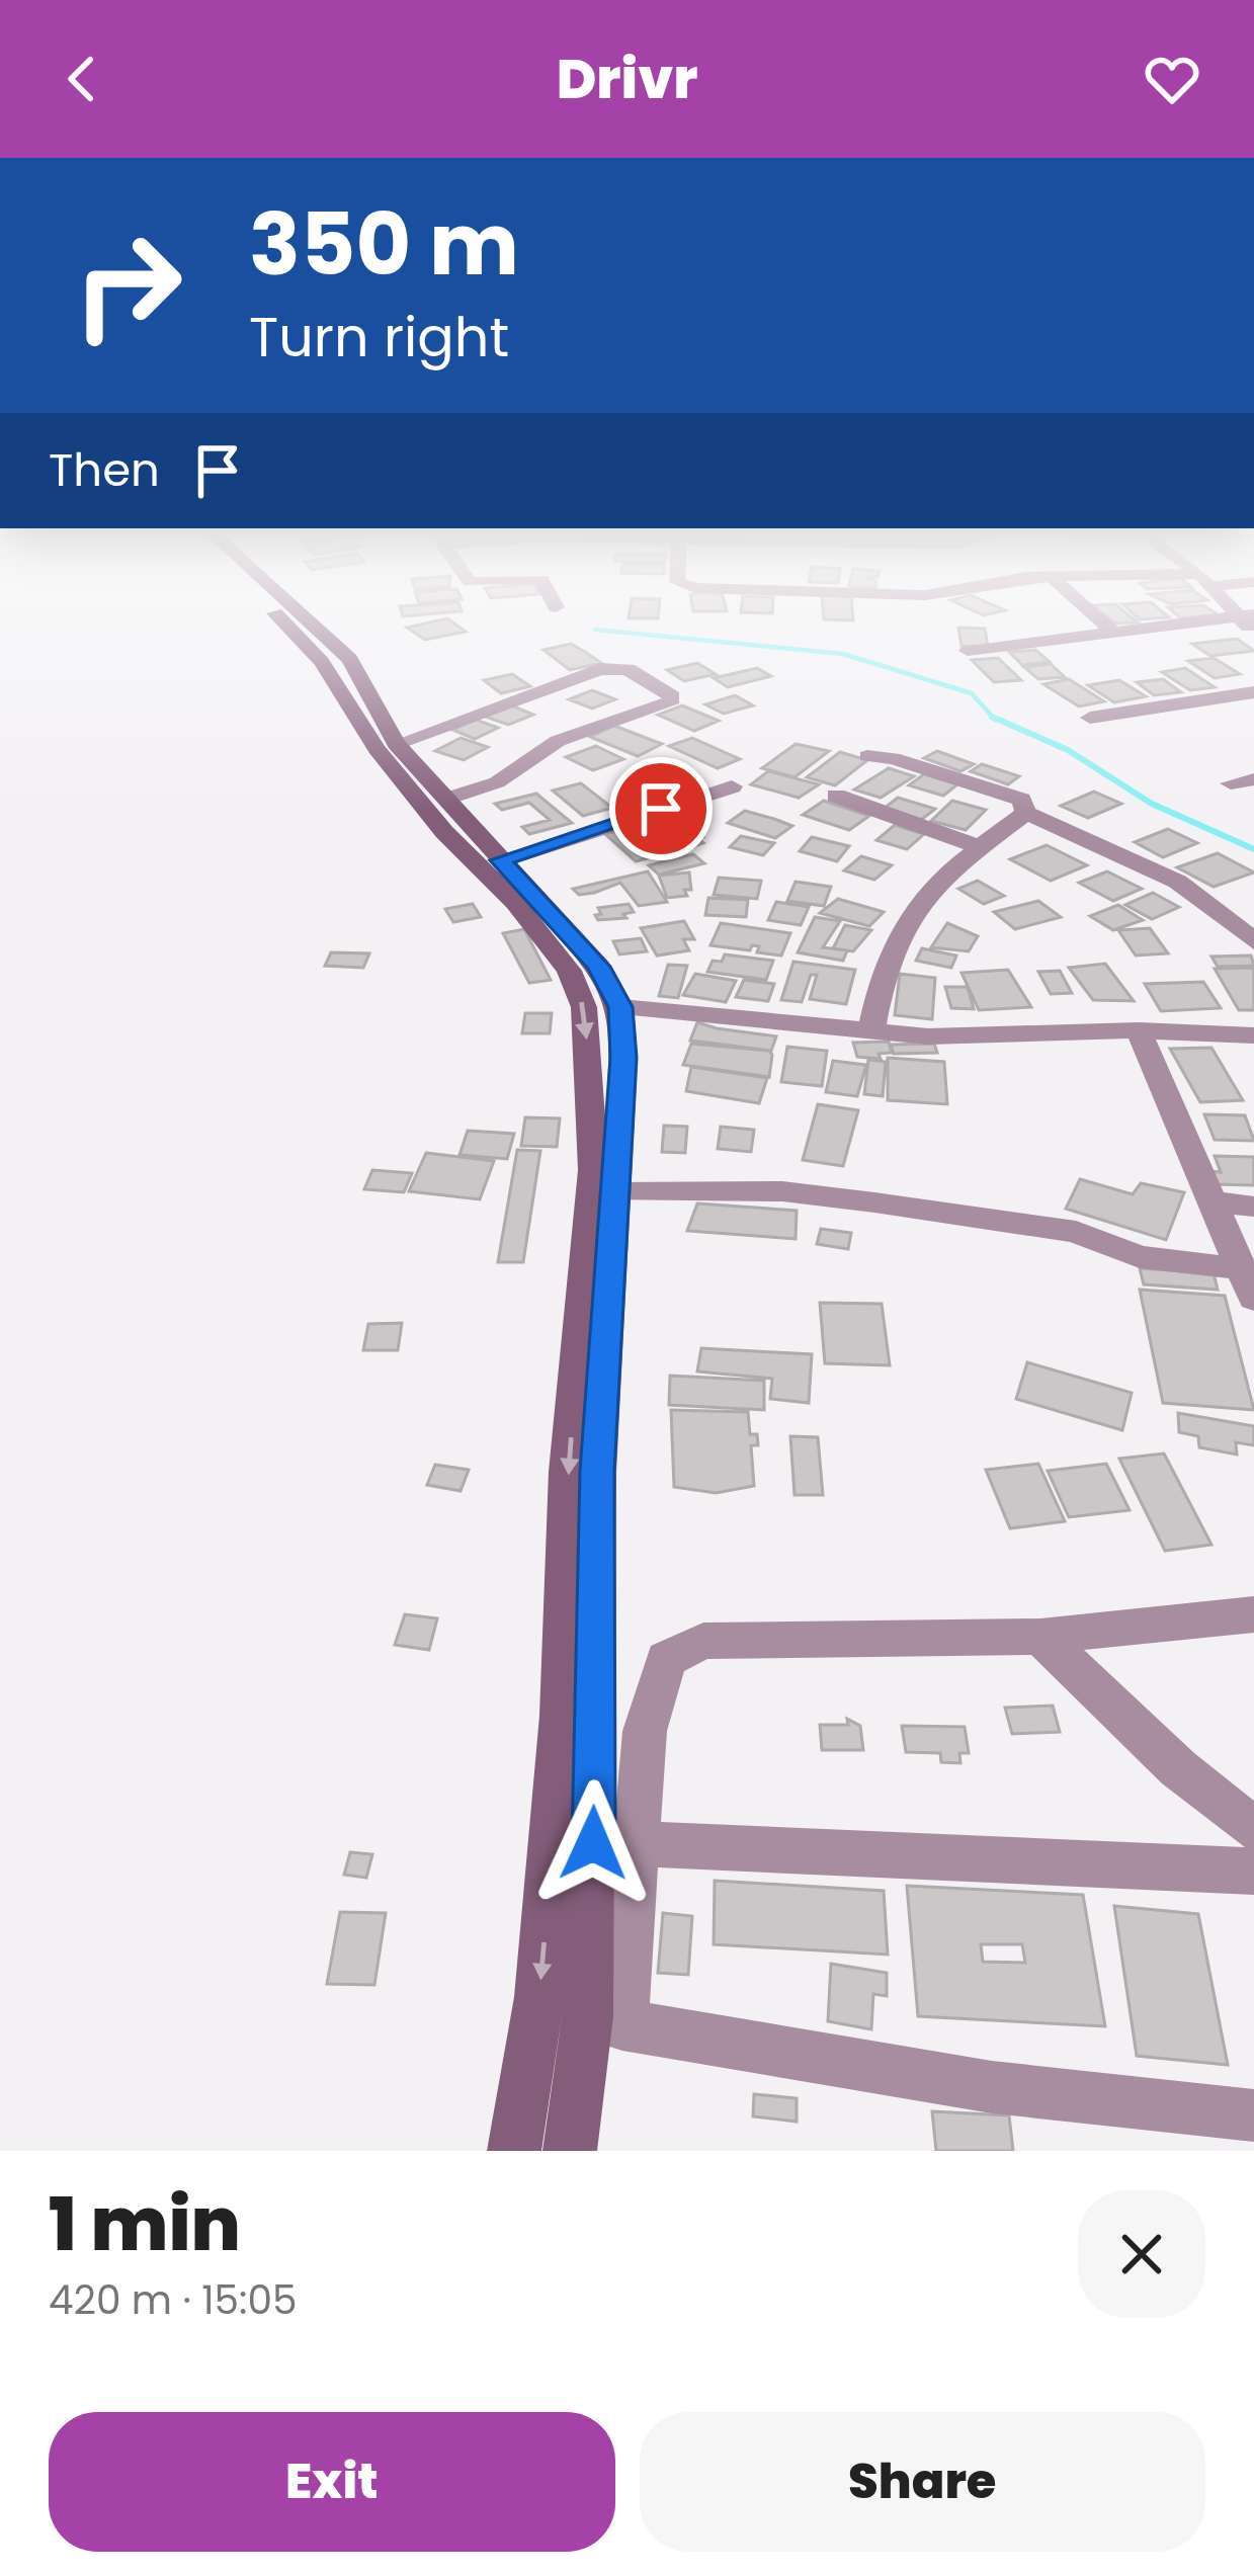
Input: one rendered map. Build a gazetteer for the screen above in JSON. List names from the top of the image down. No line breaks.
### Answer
{"page":{"header":"Drivr","turn":["350 m","Turn right"],"then":"Then","heading":["1 min","420 m · 15:05"],"buttons":["Exit","Share"]}}
